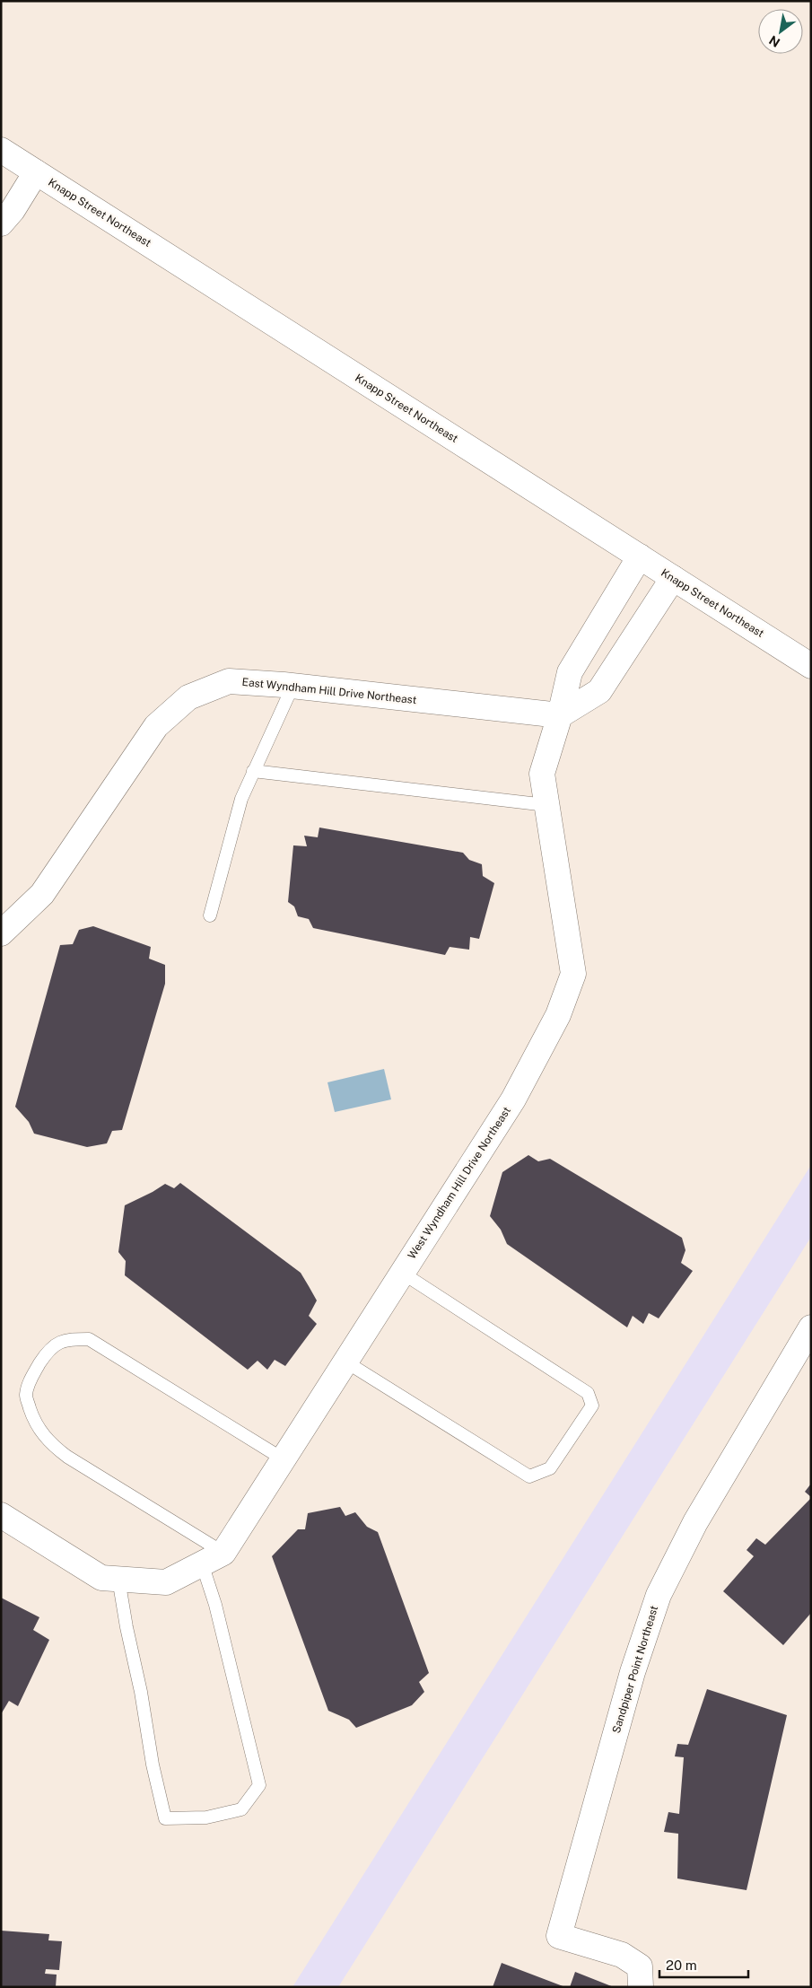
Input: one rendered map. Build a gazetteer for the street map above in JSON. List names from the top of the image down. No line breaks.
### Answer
{"streets":{"street":["Knapp Street Northeast","East Wyndham Hill Drive Northeast","West Wyndham Hill Drive Northeast","Sandpiper Point Northeast"]},"crossings":[["Knapp Street Northeast","West Wyndham Hill Drive Northeast"],["East Wyndham Hill Drive Northeast","West Wyndham Hill Drive Northeast"]],"scale_bar":"20 m","north":"bottom left"}
